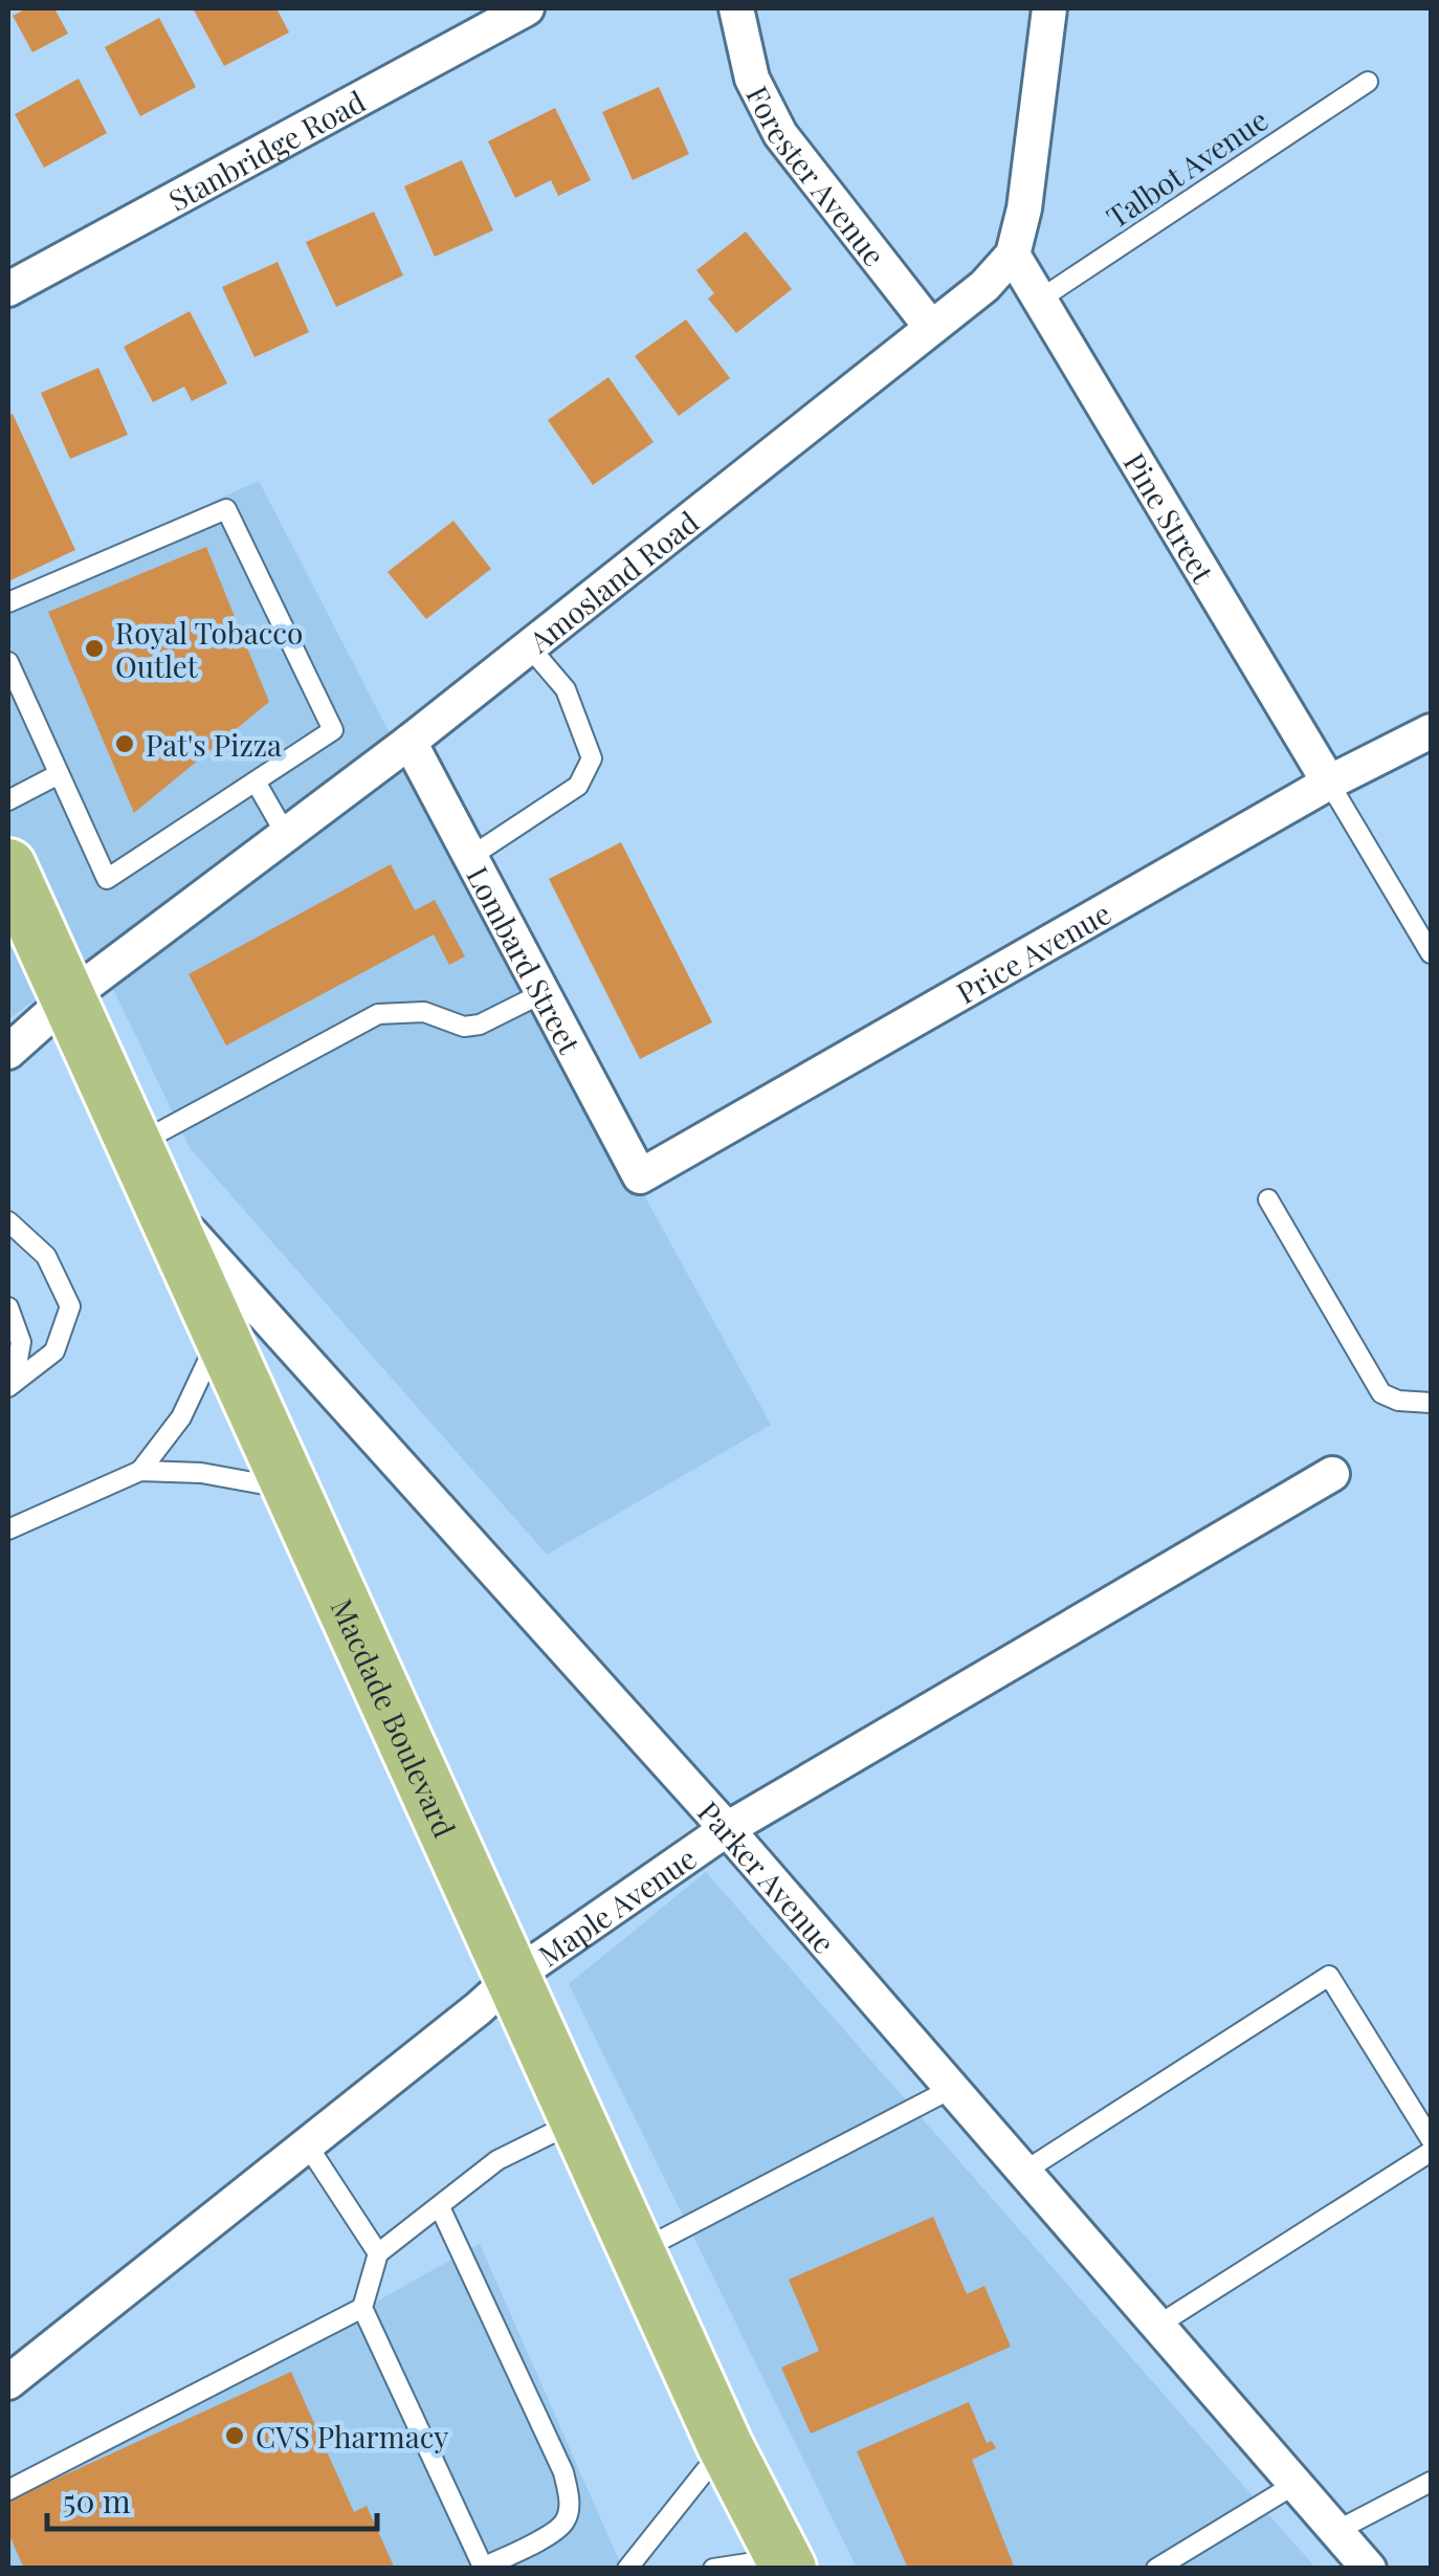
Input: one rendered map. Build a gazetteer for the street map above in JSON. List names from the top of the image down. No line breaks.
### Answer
{"streets":{"main road":["Macdade Boulevard"],"street":["Stanbridge Road","Forester Avenue","Pine Street","Amosland Road","Price Avenue","Lombard Street","Parker Avenue","Maple Avenue"],"lane":["Talbot Avenue"]},"crossings":[["Talbot Avenue","Pine Street"],["Forester Avenue","Amosland Road"],["Pine Street","Amosland Road"],["Pine Street","Price Avenue"],["Amosland Road","Lombard Street"],["Amosland Road","Macdade Boulevard"],["Price Avenue","Lombard Street"],["Macdade Boulevard","Parker Avenue"],["Macdade Boulevard","Maple Avenue"],["Parker Avenue","Maple Avenue"]],"places":["Royal Tobacco Outlet","Pat's Pizza","CVS Pharmacy"],"scale_bar":"50 m"}
